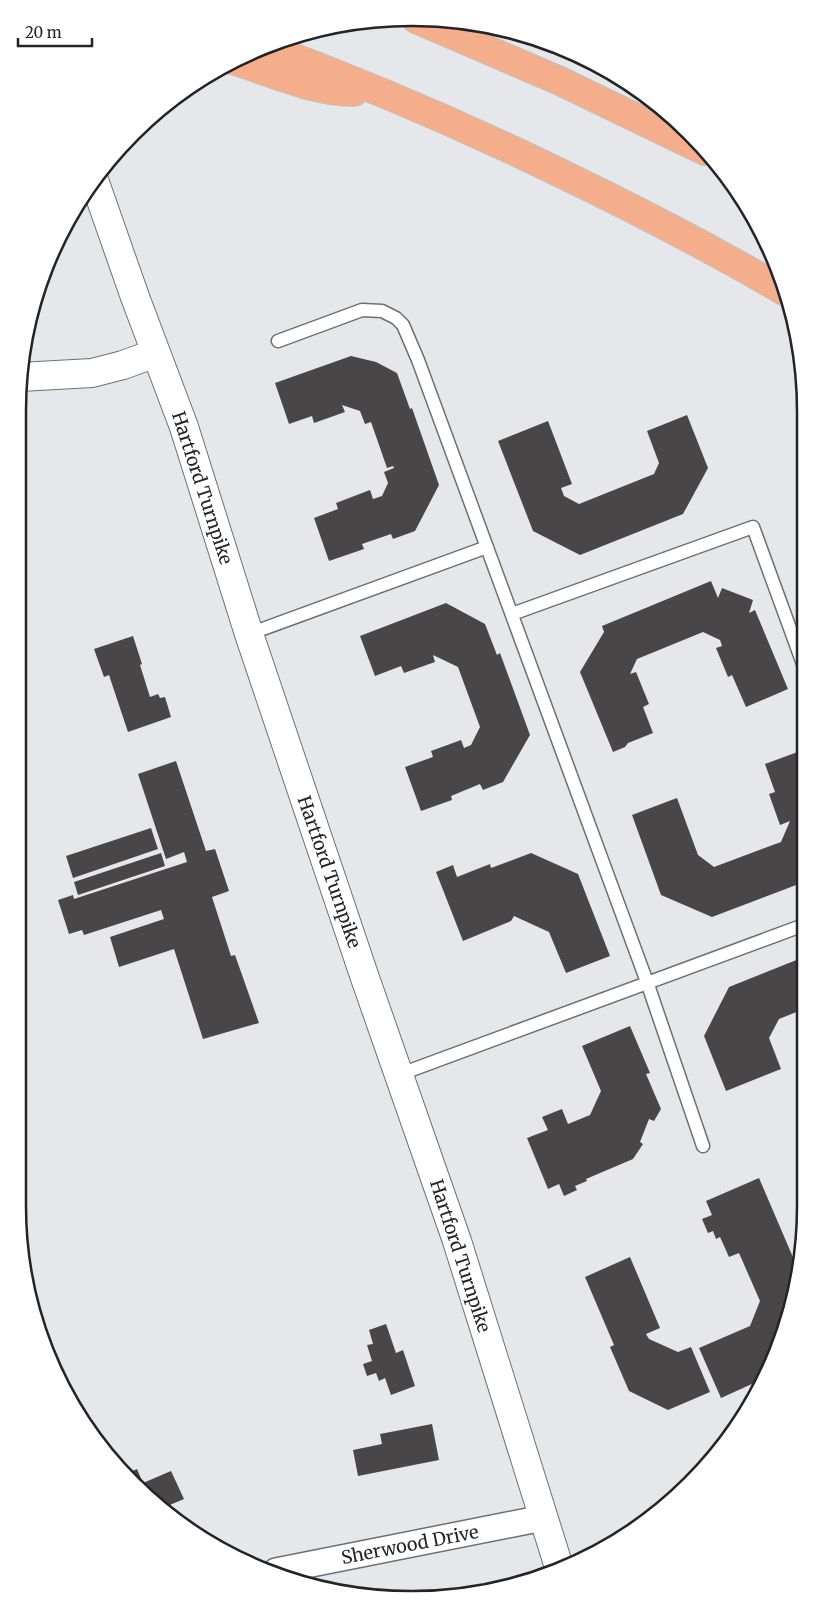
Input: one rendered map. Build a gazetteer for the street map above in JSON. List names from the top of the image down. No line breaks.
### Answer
{"streets":{"main road":["Hartford Turnpike"],"street":["Sherwood Drive"]},"crossings":[["Hartford Turnpike","Sherwood Drive"]],"scale_bar":"20 m"}
